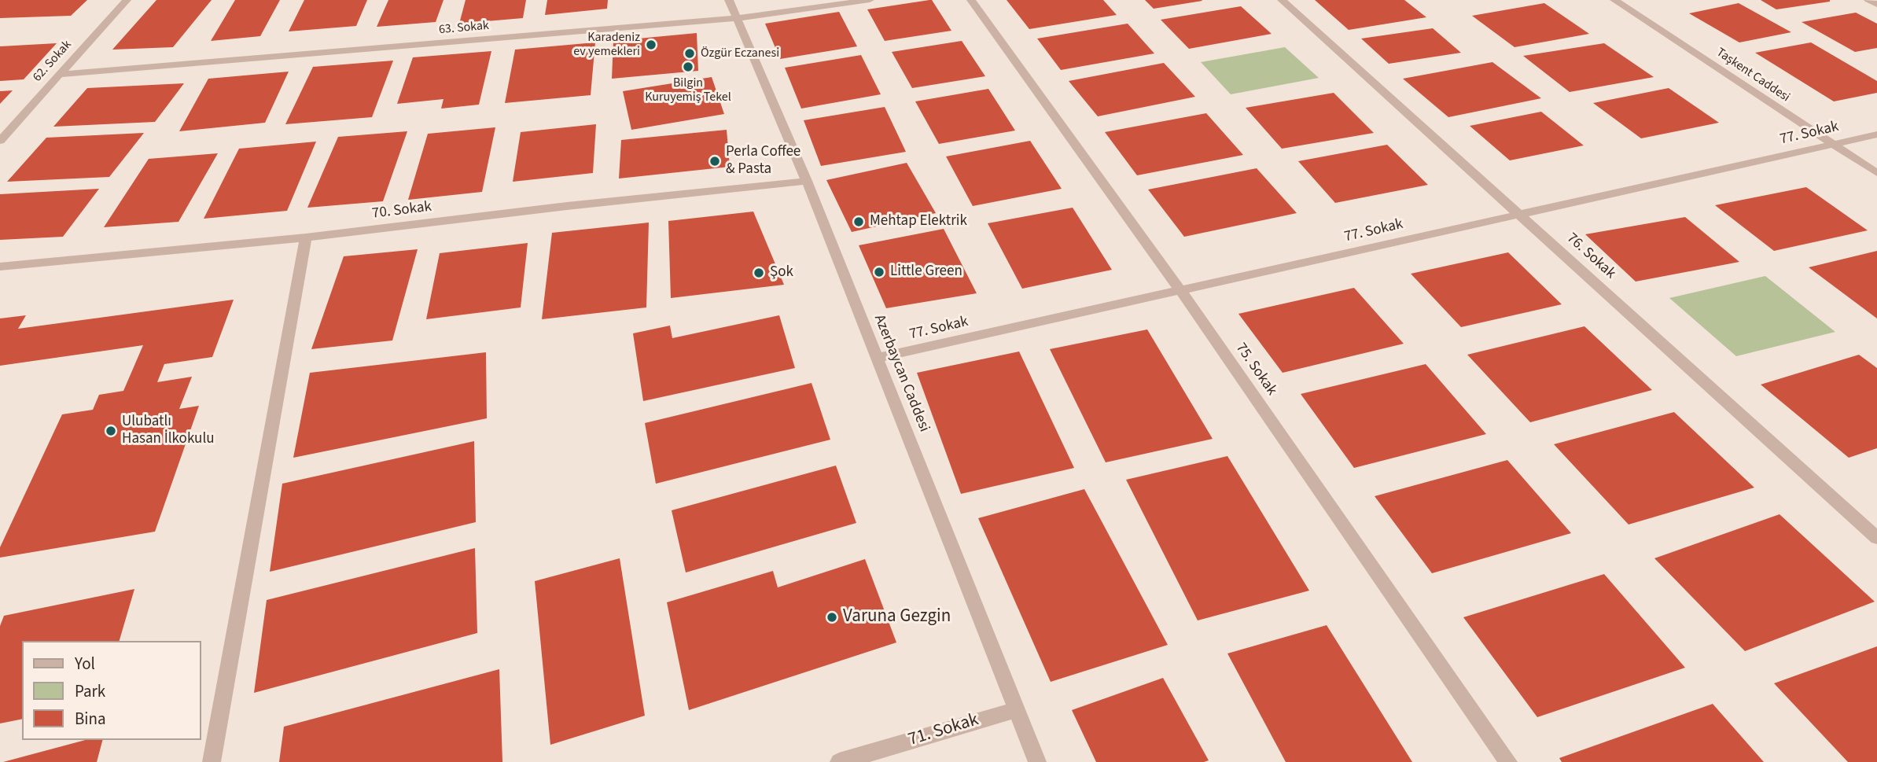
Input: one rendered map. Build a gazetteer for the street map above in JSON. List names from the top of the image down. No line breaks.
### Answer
{"streets":{"street":["63. Sokak","62. Sokak","Taşkent Caddesi","77. Sokak","70. Sokak","76. Sokak","75. Sokak","Azerbaycan Caddesi","71. Sokak"]},"crossings":[["63. Sokak","62. Sokak"],["63. Sokak","Azerbaycan Caddesi"],["Taşkent Caddesi","77. Sokak"],["77. Sokak","76. Sokak"],["77. Sokak","75. Sokak"],["77. Sokak","Azerbaycan Caddesi"],["70. Sokak","Azerbaycan Caddesi"],["Azerbaycan Caddesi","71. Sokak"]],"places":["Karadeniz ev yemekleri","Özgür Eczanesi","Bilgin Kuruyemiş Tekel","Perla Coffee & Pasta","Mehtap Elektrik","Little Green","Şok","Ulubatlı Hasan İlkokulu","Varuna Gezgin"],"legend":["Yol","Park","Bina"]}
